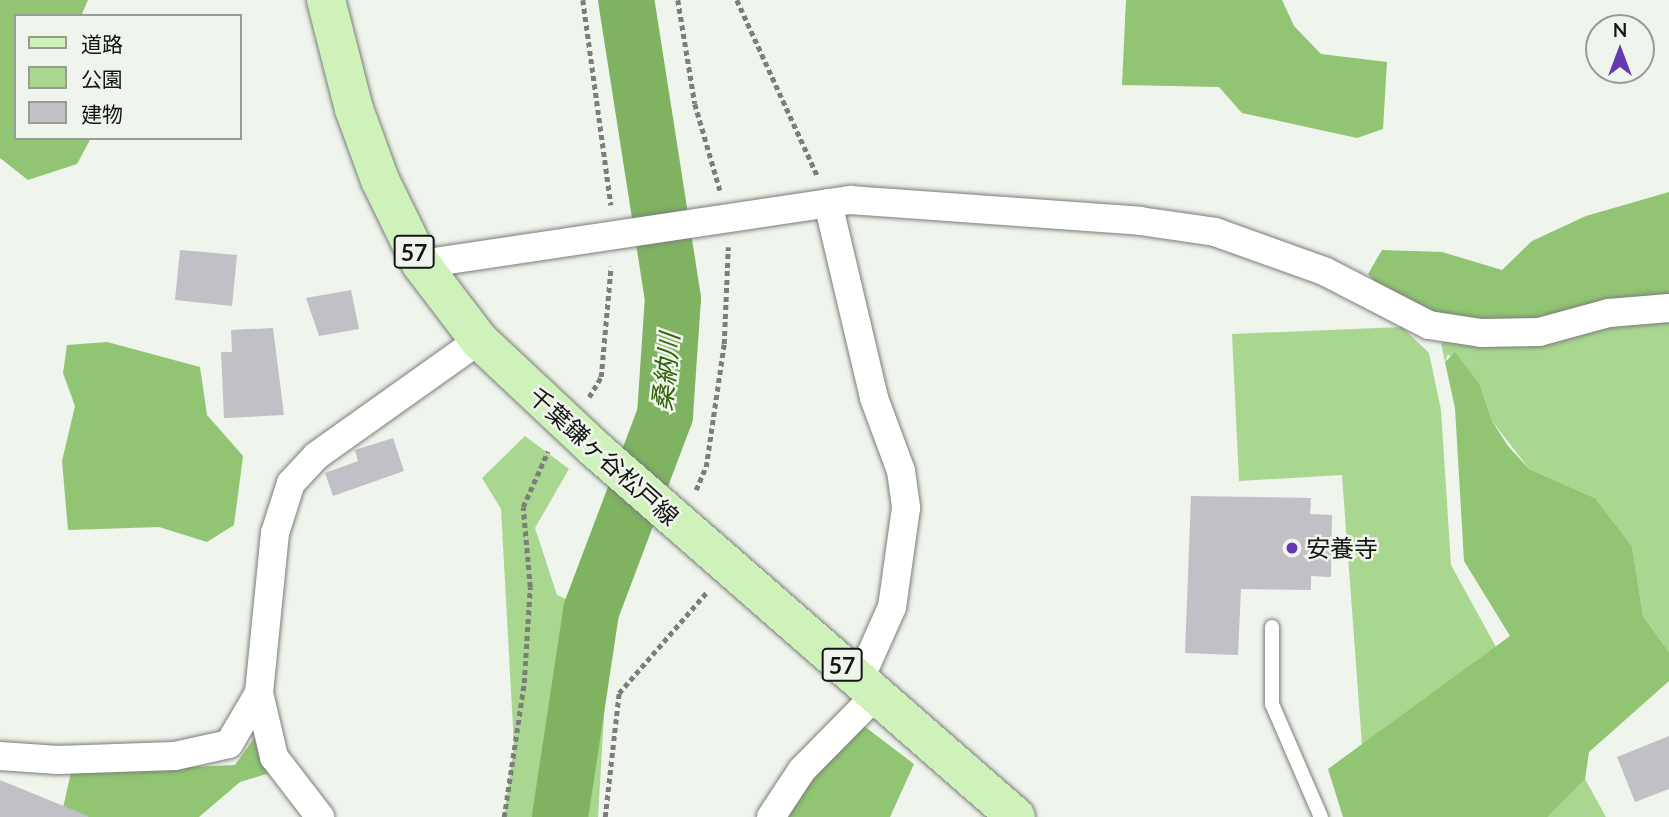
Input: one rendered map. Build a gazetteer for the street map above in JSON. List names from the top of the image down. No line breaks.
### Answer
{"streets":{"main road":["57","千葉鎌ヶ谷松戸線"]},"water":["桑納川"],"places":["安養寺"],"legend":["道路","公園","建物"],"north":"top"}
